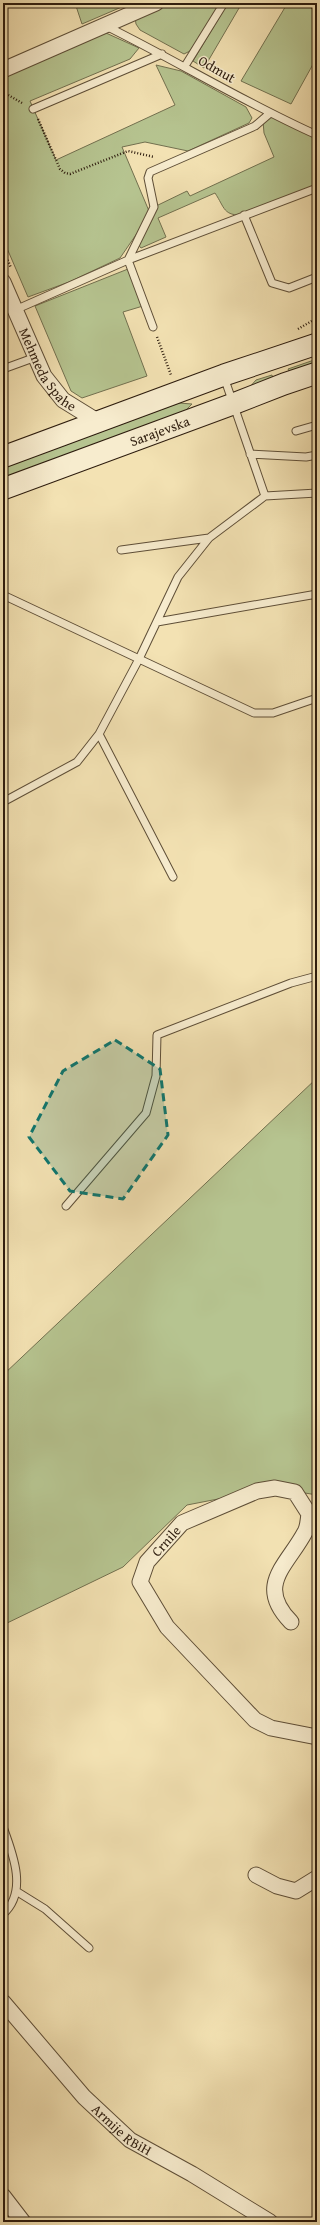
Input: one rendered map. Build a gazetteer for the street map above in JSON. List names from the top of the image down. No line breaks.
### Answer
{"streets":{"main road":["Sarajevska"],"street":["Mehmeda Spahe","Crnile","Armije RBiH"],"lane":["Odmut"]}}
